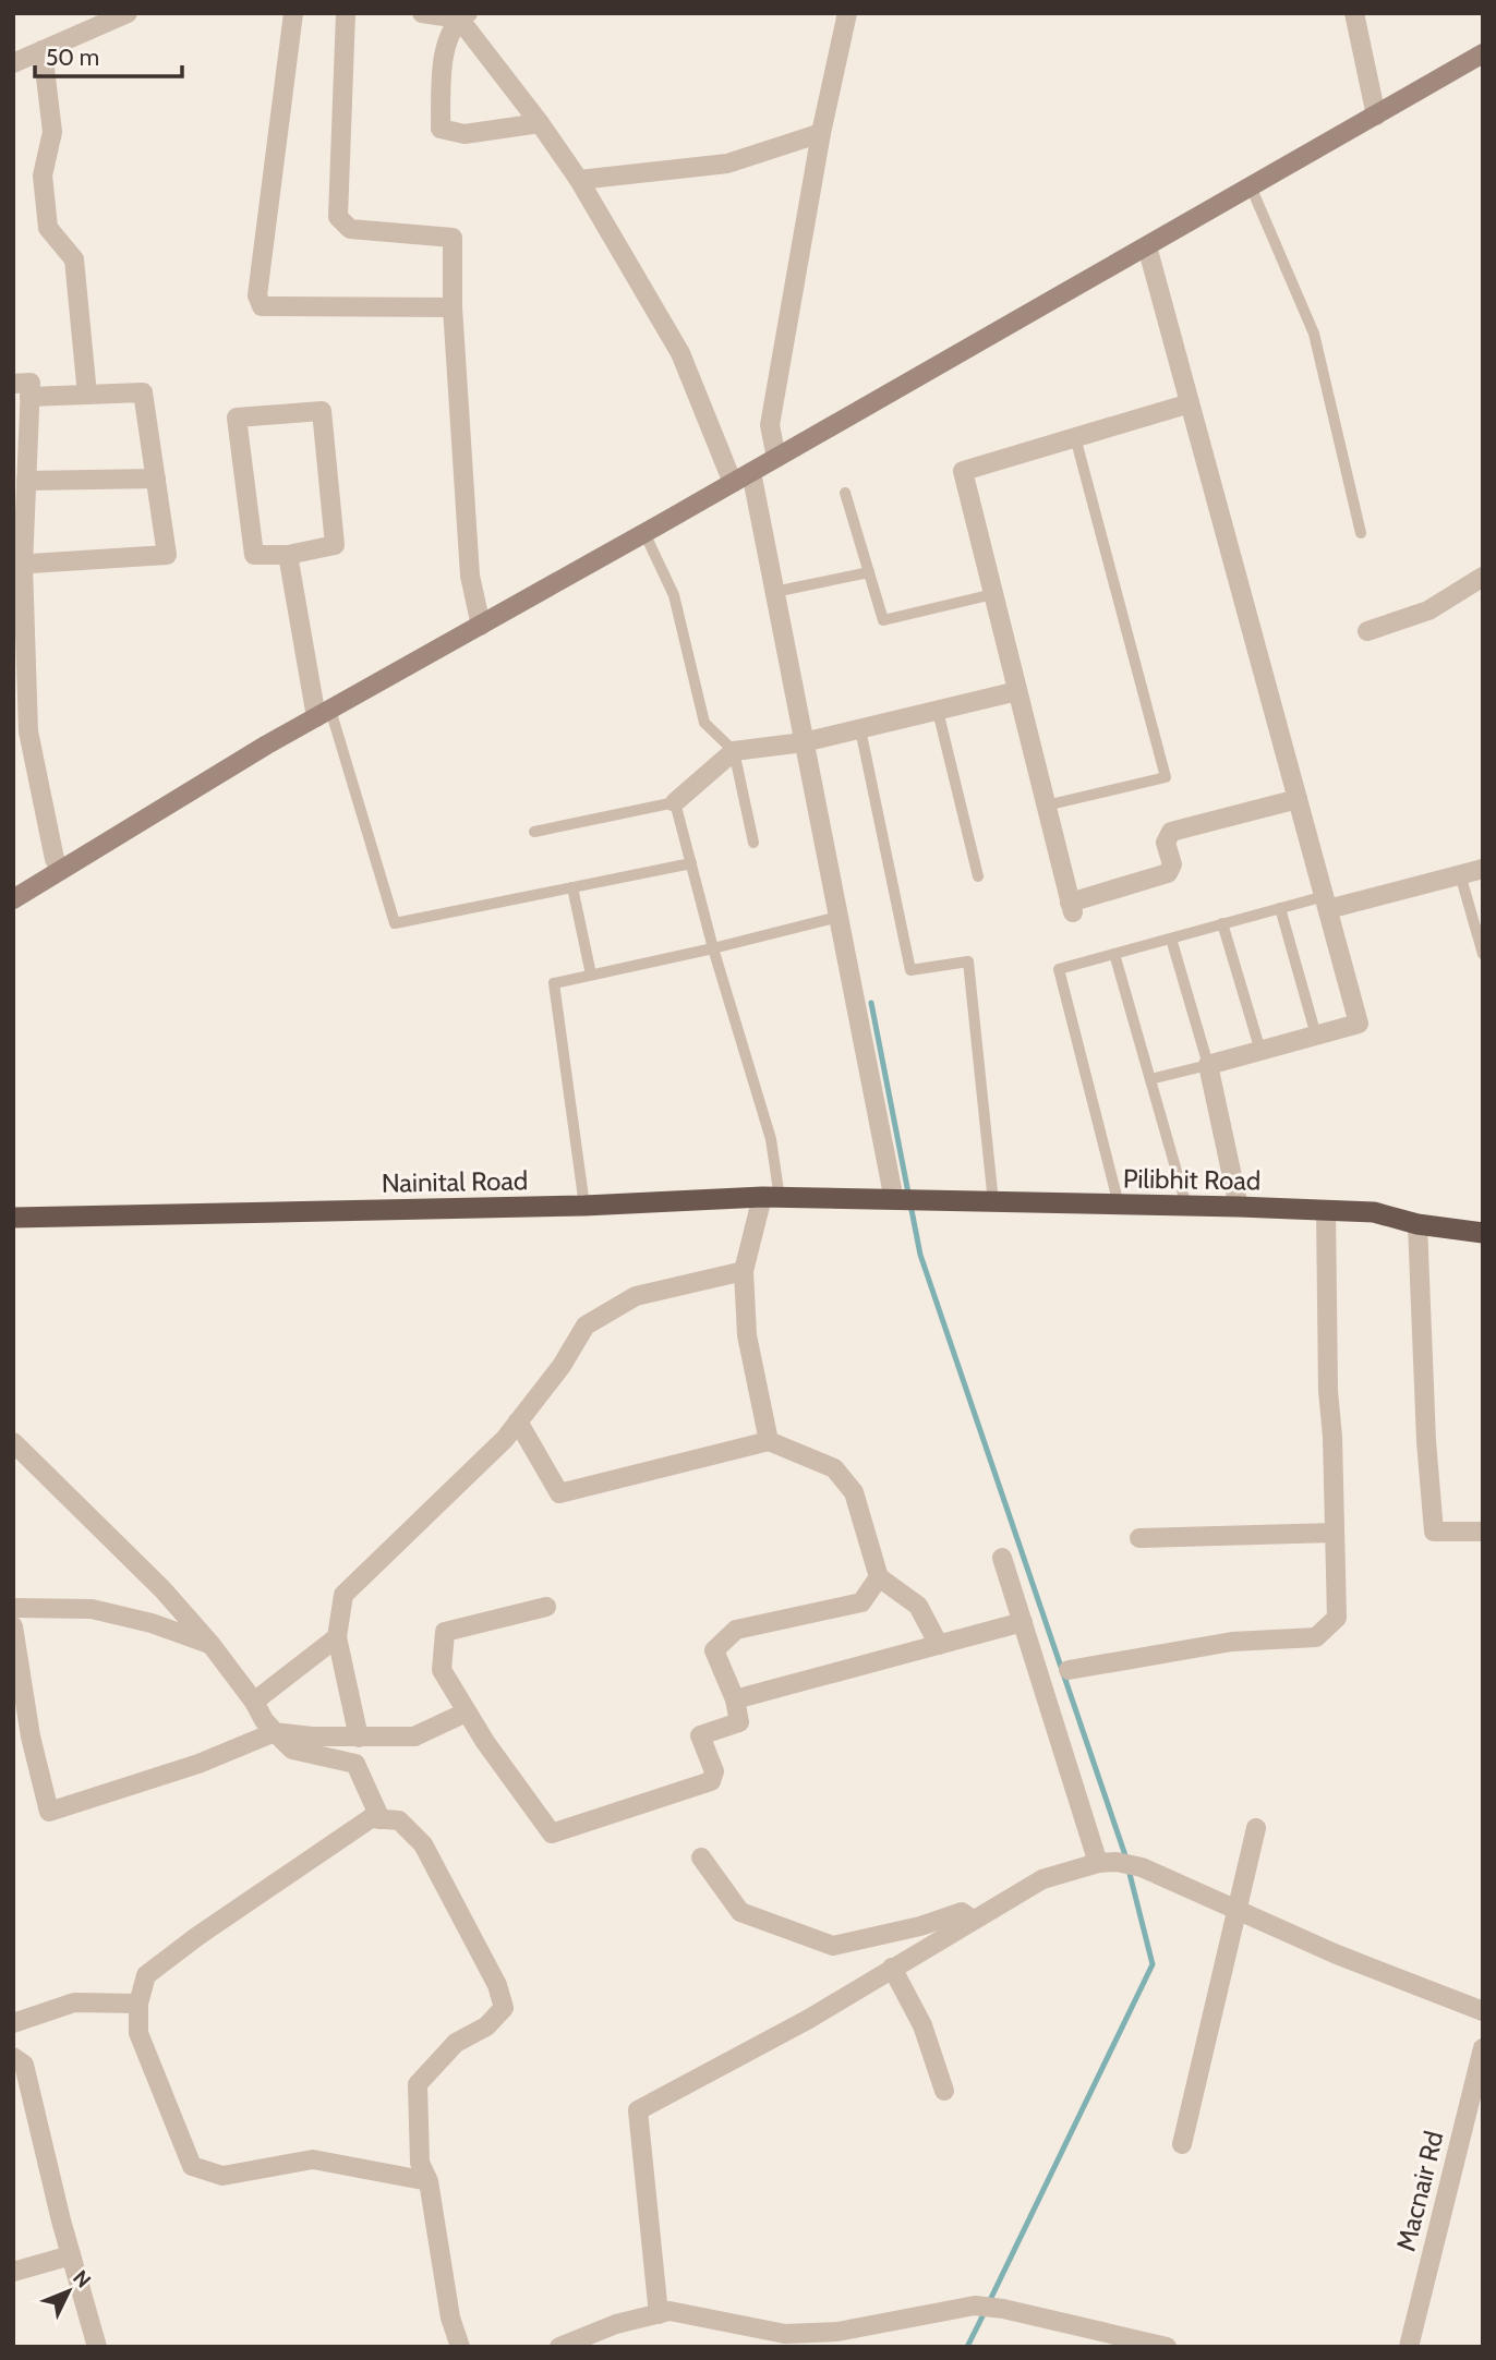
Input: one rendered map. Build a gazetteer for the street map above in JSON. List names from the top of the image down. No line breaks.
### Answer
{"streets":{"highway":["Pilibhit Road","Nainital Road"],"street":["Macnair Rd"]},"crossings":[["Pilibhit Road","Nainital Road"]],"scale_bar":"50 m","north":"top right"}
